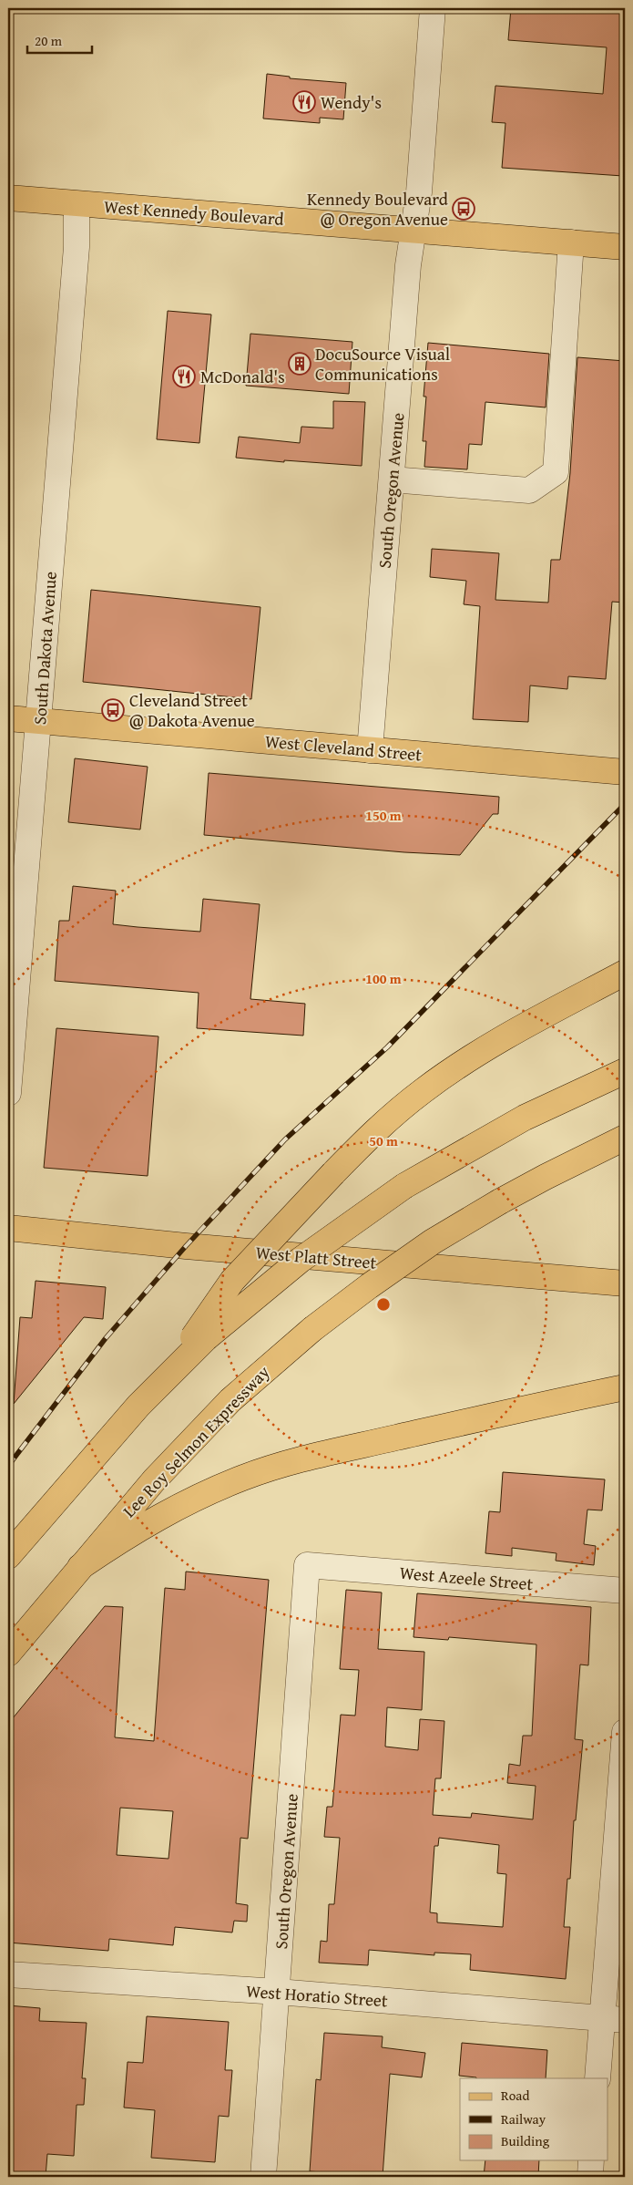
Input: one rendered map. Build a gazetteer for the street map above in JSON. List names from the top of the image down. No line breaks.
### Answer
{"streets":{"main road":["West Kennedy Boulevard","West Cleveland Street","West Platt Street","Lee Roy Selmon Expressway"],"street":["South Oregon Avenue","South Dakota Avenue","West Azeele Street","West Horatio Street"]},"crossings":[["West Kennedy Boulevard","South Oregon Avenue"],["West Kennedy Boulevard","South Dakota Avenue"],["South Oregon Avenue","West Cleveland Street"],["South Oregon Avenue","West Azeele Street"],["South Oregon Avenue","West Horatio Street"],["South Dakota Avenue","West Cleveland Street"]],"places":{"restaurant":["Wendy's","McDonald's"],"bus stop":["Kennedy Boulevard @ Oregon Avenue","Cleveland Street @ Dakota Avenue"],"building":["DocuSource Visual Communications"]},"legend":["Road","Railway","Building"],"scale_bar":"20 m","rings":["150 m","100 m","50 m"]}
